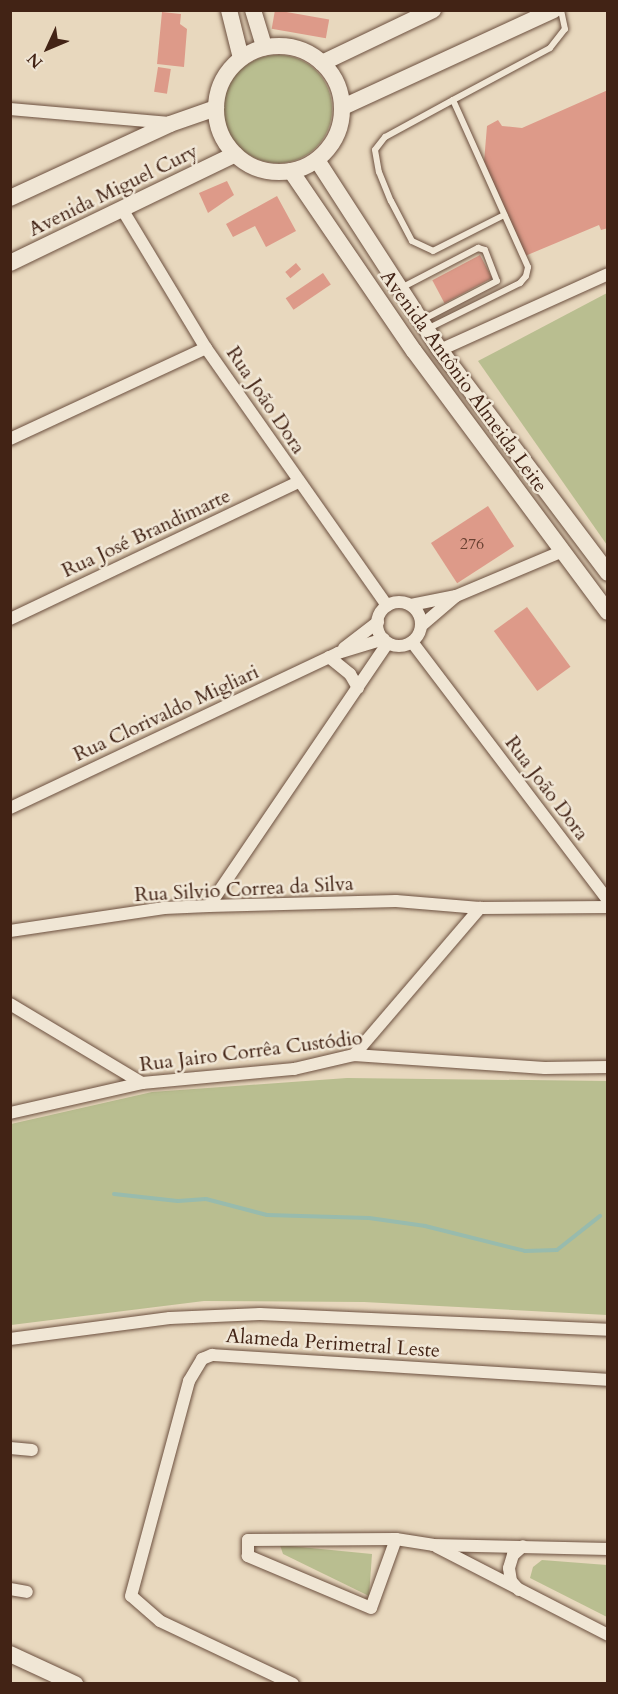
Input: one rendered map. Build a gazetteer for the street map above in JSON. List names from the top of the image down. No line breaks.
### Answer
{"streets":{"main road":["Avenida Miguel Cury","Avenida Antônio Almeida Leite"],"street":["Rua João Dora","Rua José Brandimarte","Rua Clorivaldo Migliari","Rua Silvio Correa da Silva","Rua Jairo Corrêa Custódio","Alameda Perimetral Leste"]},"crossings":[["Avenida Miguel Cury","Avenida Antônio Almeida Leite"],["Avenida Miguel Cury","Rua João Dora"],["Rua João Dora","Rua José Brandimarte"],["Rua João Dora","Rua Clorivaldo Migliari"]],"house_numbers":["276"],"north":"bottom left"}
